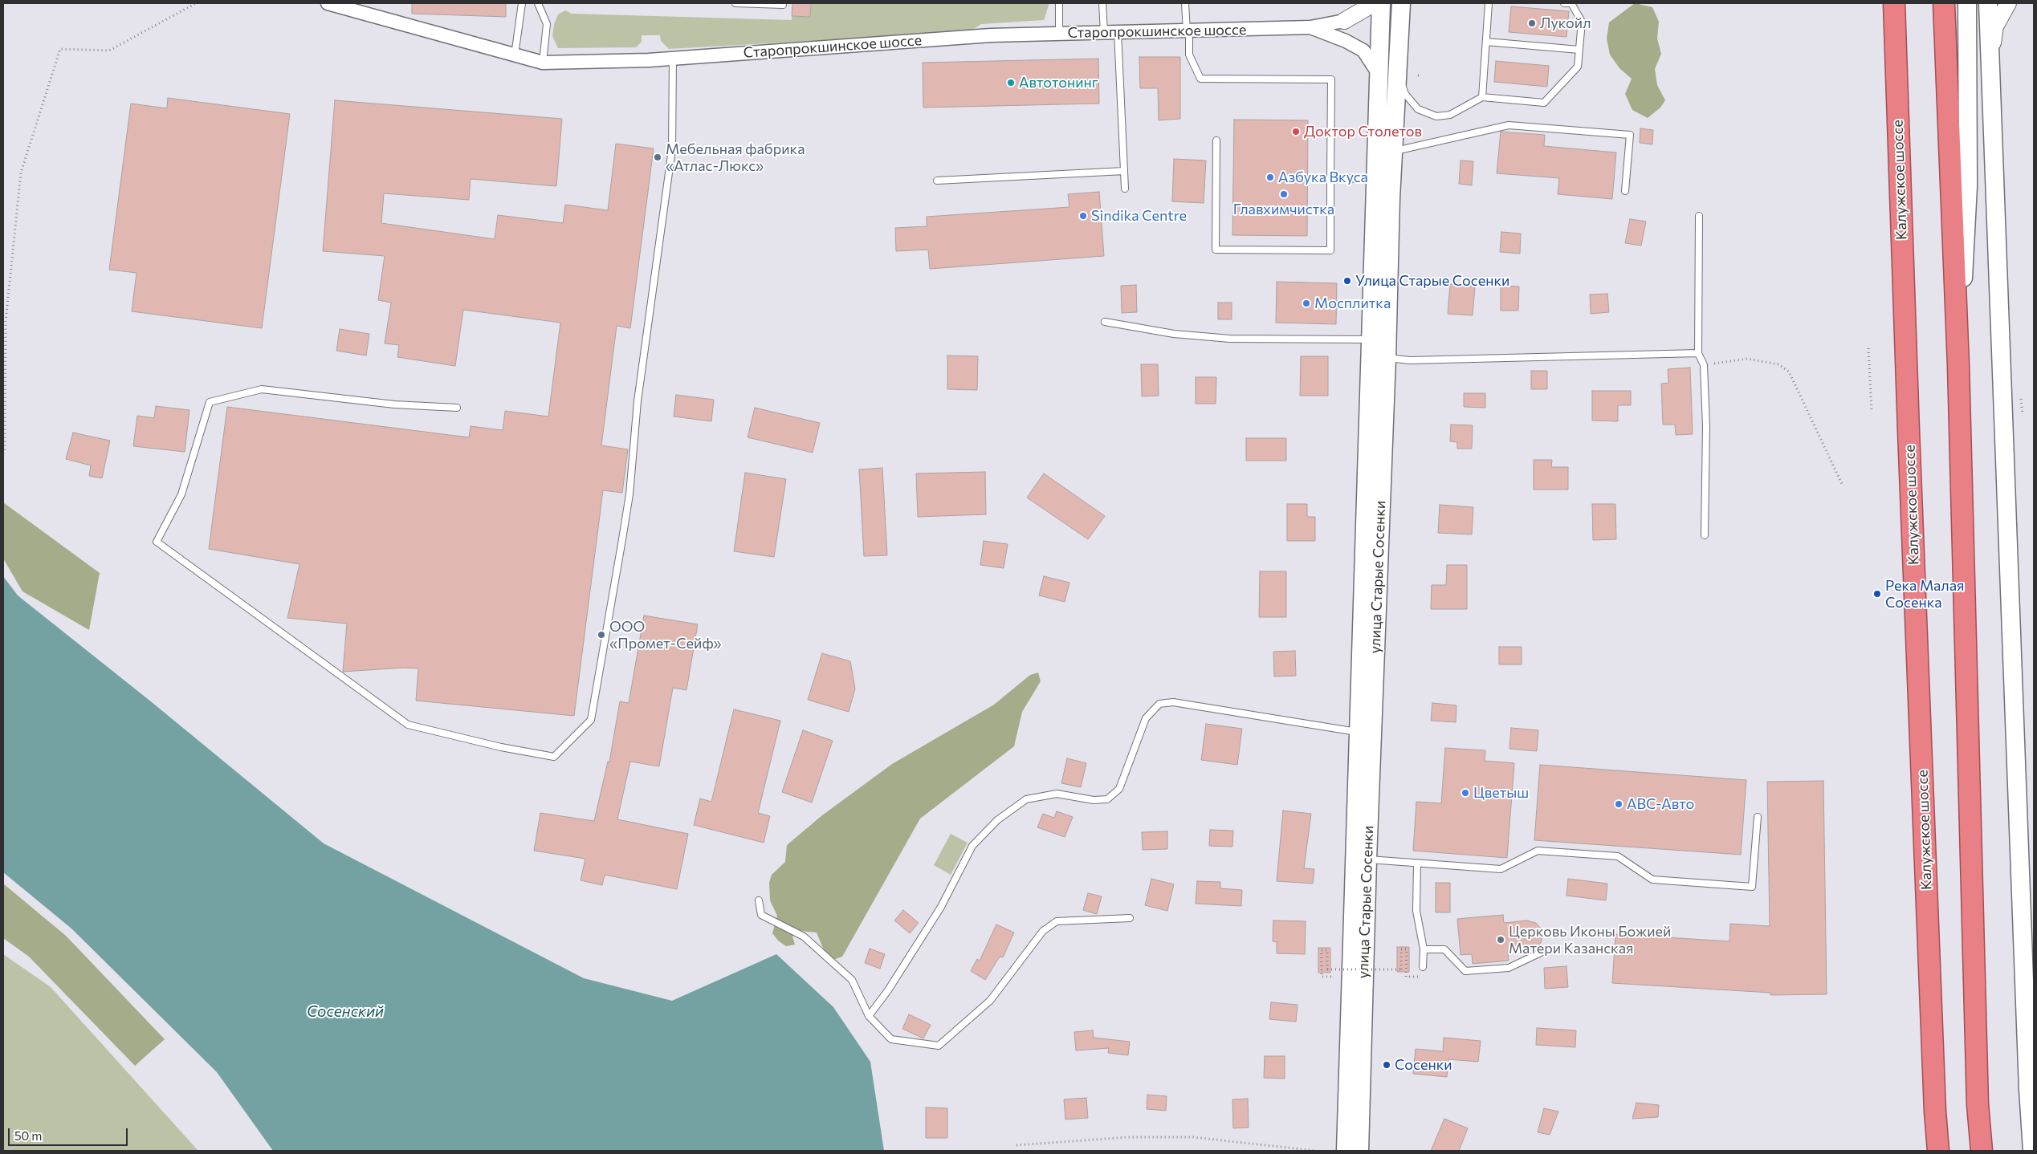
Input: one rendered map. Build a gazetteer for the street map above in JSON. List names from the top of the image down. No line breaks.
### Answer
{"streets":{"highway":["Калужское шоссе"],"main road":["улица Старые Сосенки"],"street":["Старопрокшинское шоссе"]},"water":["Сосенский"],"places":["Лукойл","Автотонинг","Доктор Столетов","Мебельная фабрика «Атлас-Люкс»","Азбука Вкуса","Главхимчистка","Sindika Centre","Улица Старые Сосенки","Мосплитка","Река Малая Сосенка","ООО «Промет-Сейф»","Цветыш","АВС-Авто","Церковь Иконы Божией Матери Казанская","Сосенки"],"scale_bar":"50 m"}
